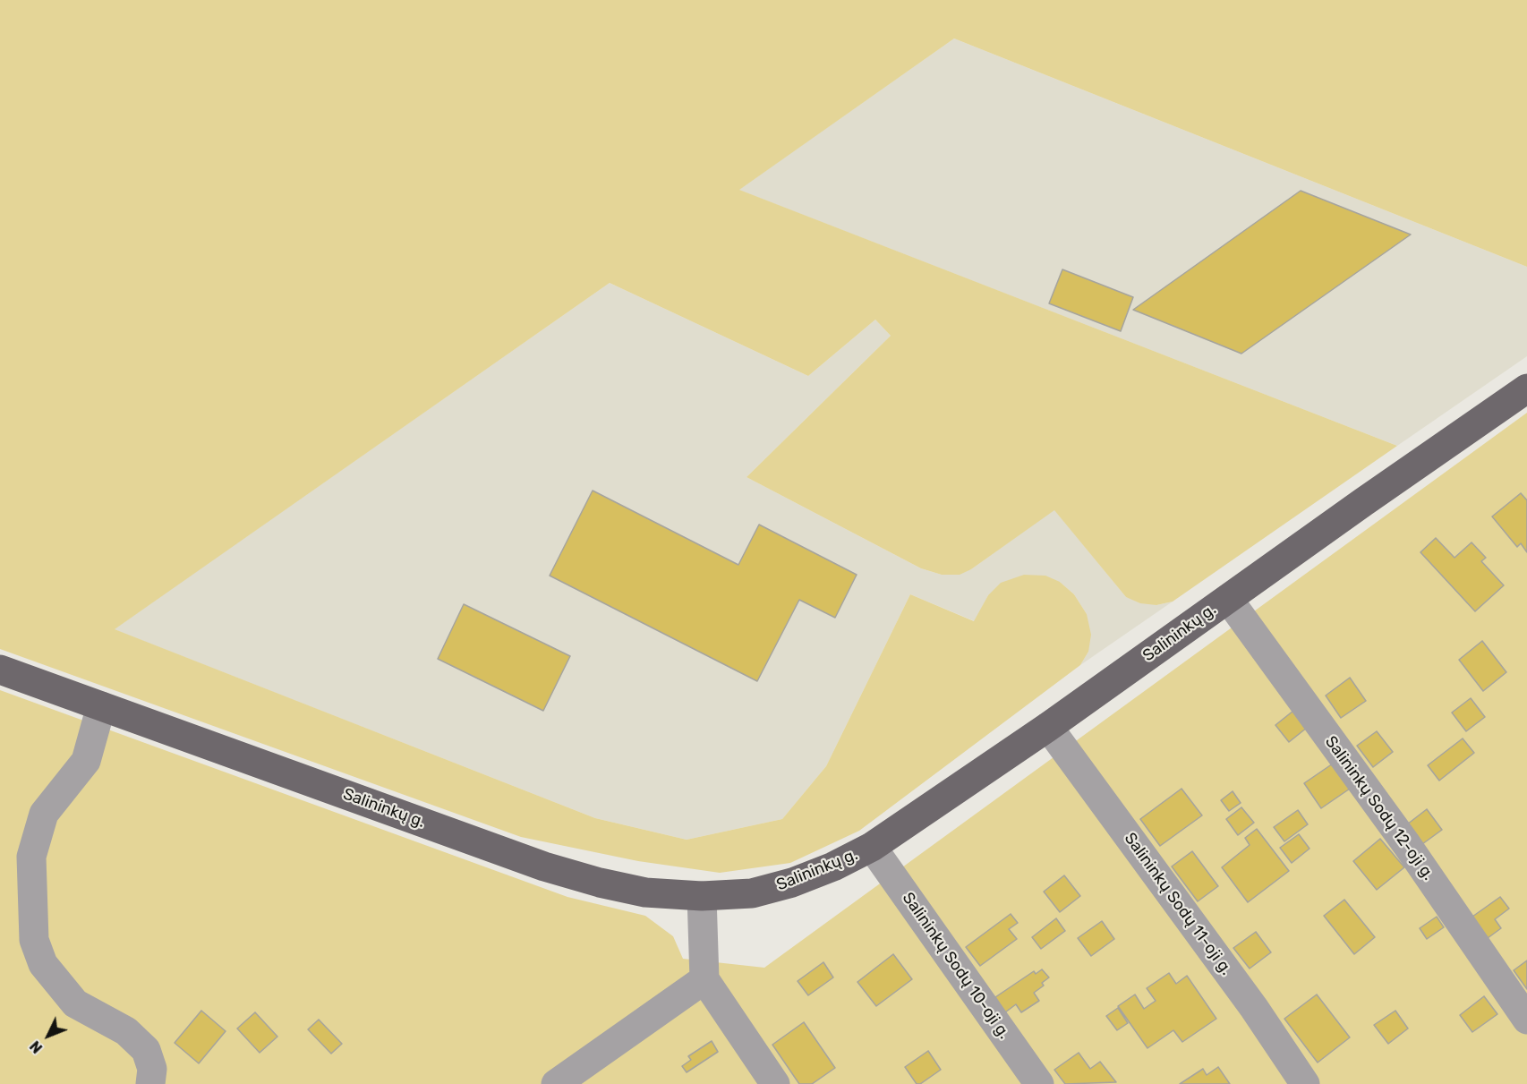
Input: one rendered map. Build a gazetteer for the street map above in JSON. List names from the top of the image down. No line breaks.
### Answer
{"streets":{"main road":["Salininkų g."],"street":["Salininkų Sodų 12-oji g.","Salininkų Sodų 11-oji g.","Salininkų Sodų 10-oji g."]},"crossings":[["Salininkų g.","Salininkų Sodų 12-oji g."],["Salininkų g.","Salininkų Sodų 11-oji g."],["Salininkų g.","Salininkų Sodų 10-oji g."]],"north":"bottom left"}
